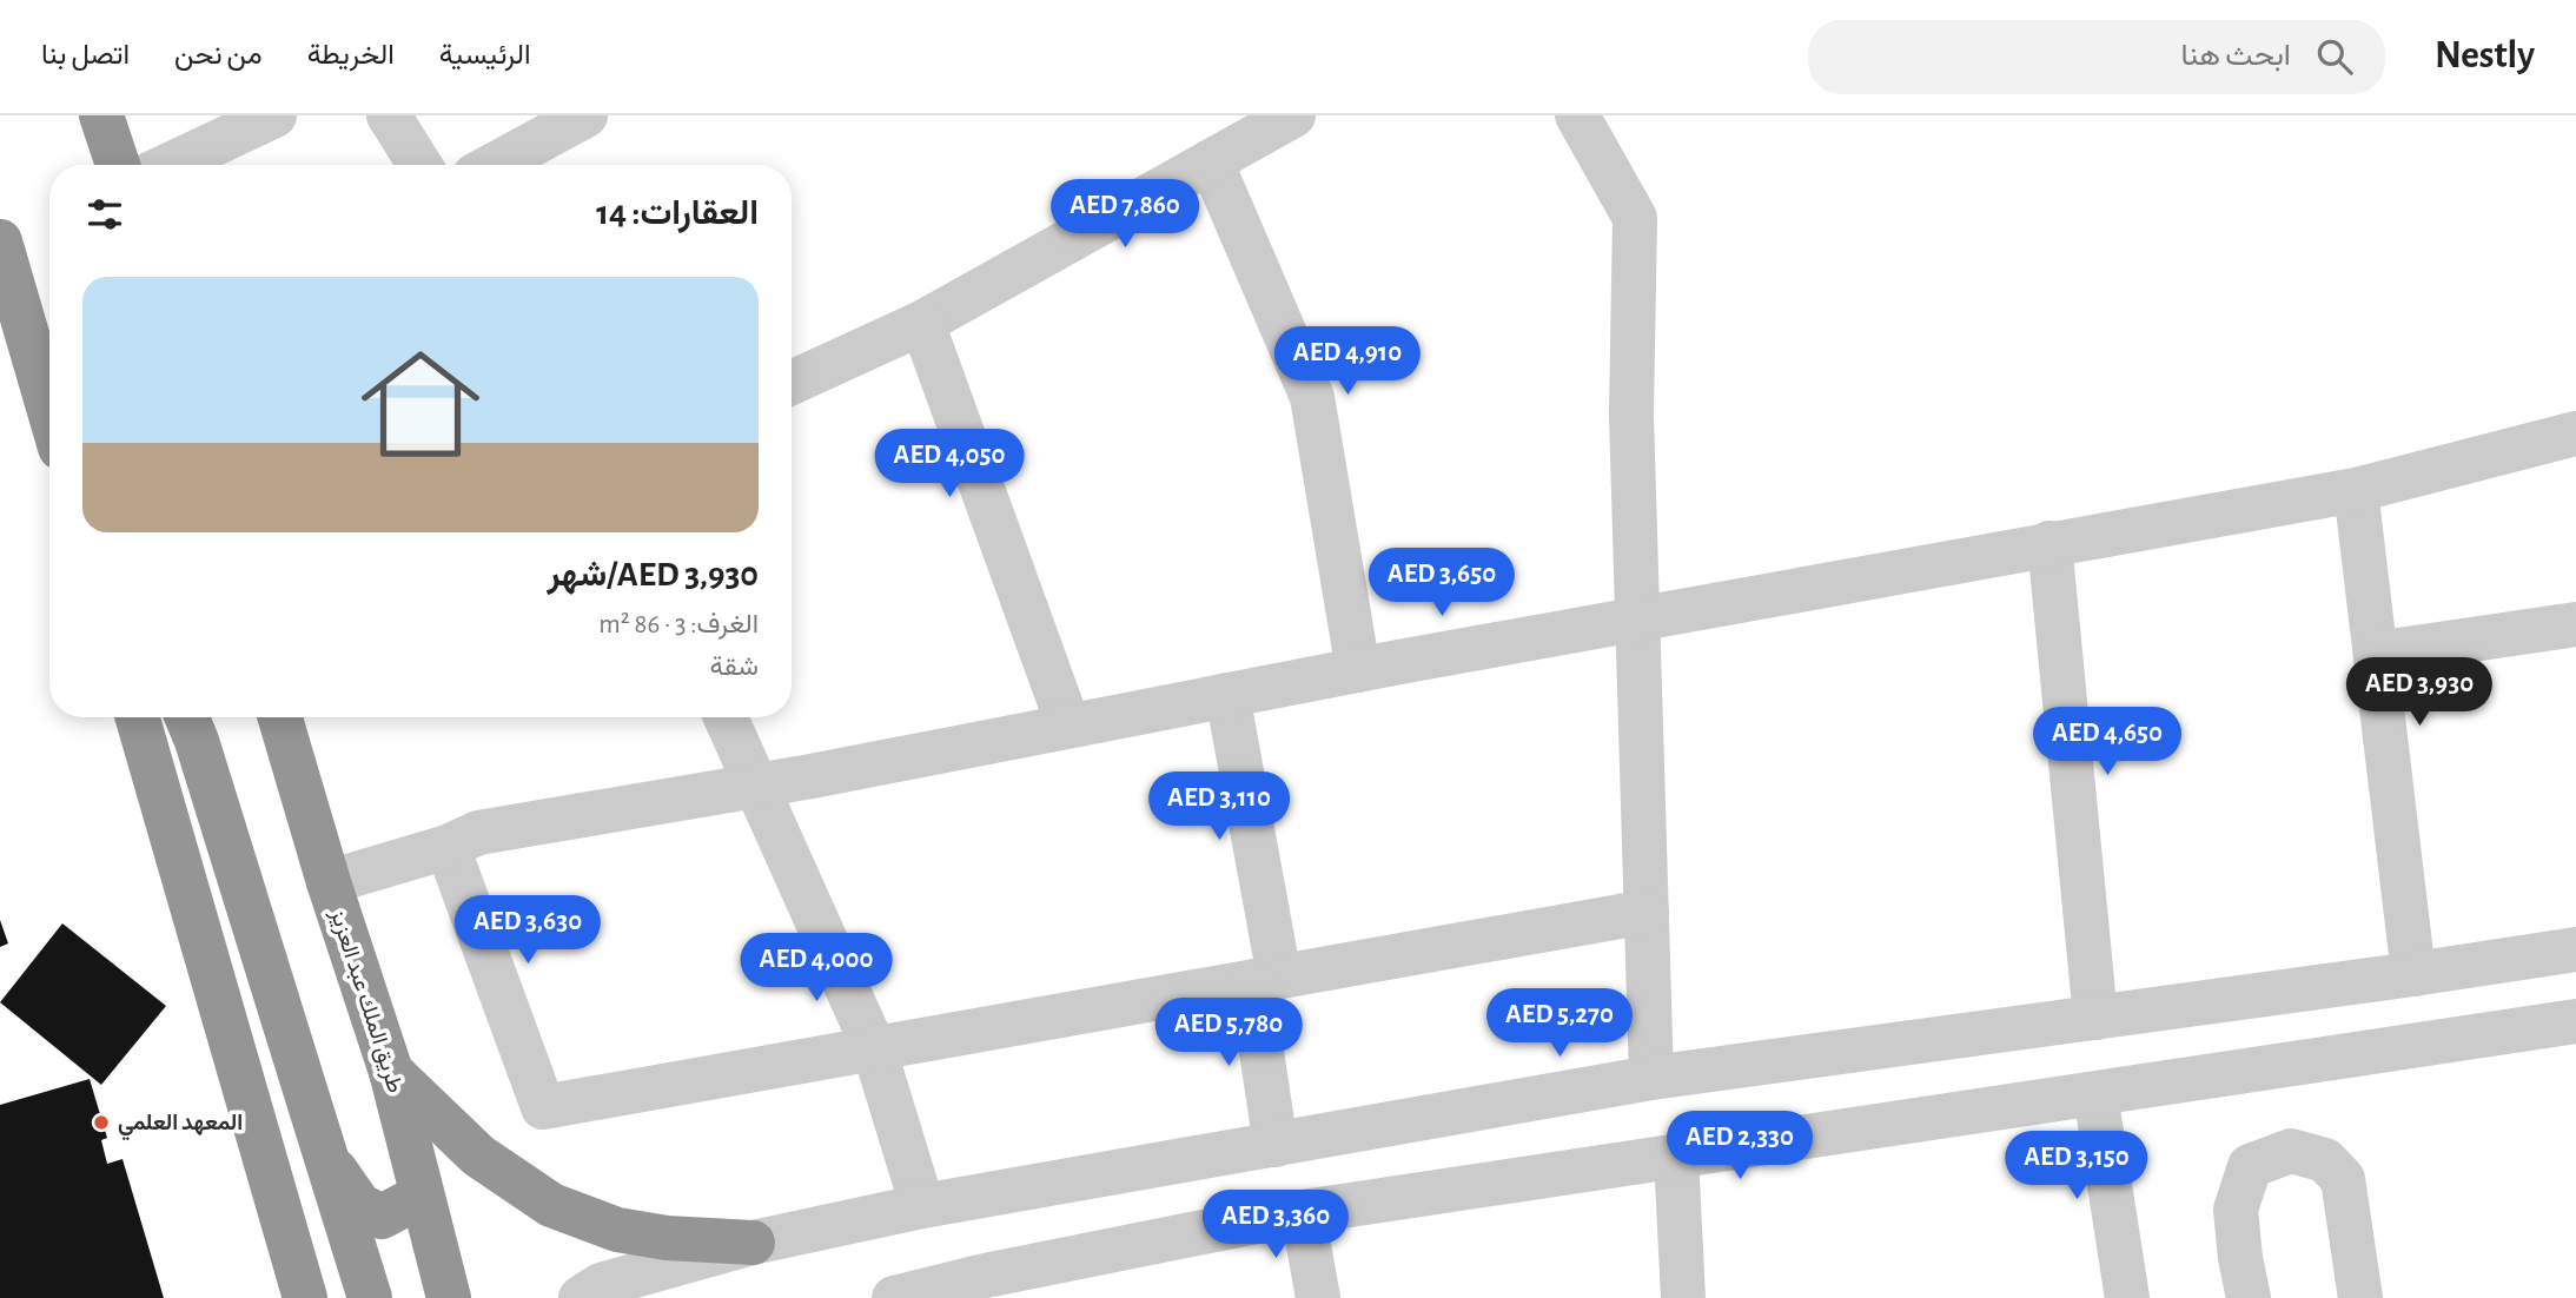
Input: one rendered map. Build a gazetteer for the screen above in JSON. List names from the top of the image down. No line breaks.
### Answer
{"streets":{"highway":["طريق الملك عبد العزيز"]},"places":["المعهد العلمي"],"page":{"header":"Nestly","search":"ابحث هنا","nav":["الرئيسية","الخريطة","من نحن","اتصل بنا"],"heading":"العقارات: 14","price":["AED 7,860","AED 4,910","AED 4,050","AED 3,650","AED 3,930","AED 4,650","AED 3,110","AED 3,630","AED 4,000","AED 5,270","AED 5,780","AED 2,330","AED 3,150","AED 3,360"],"list":[{"name":"AED 3,930/شهر","note":"الغرف: 3 · 86 m² · شقة"}]}}
